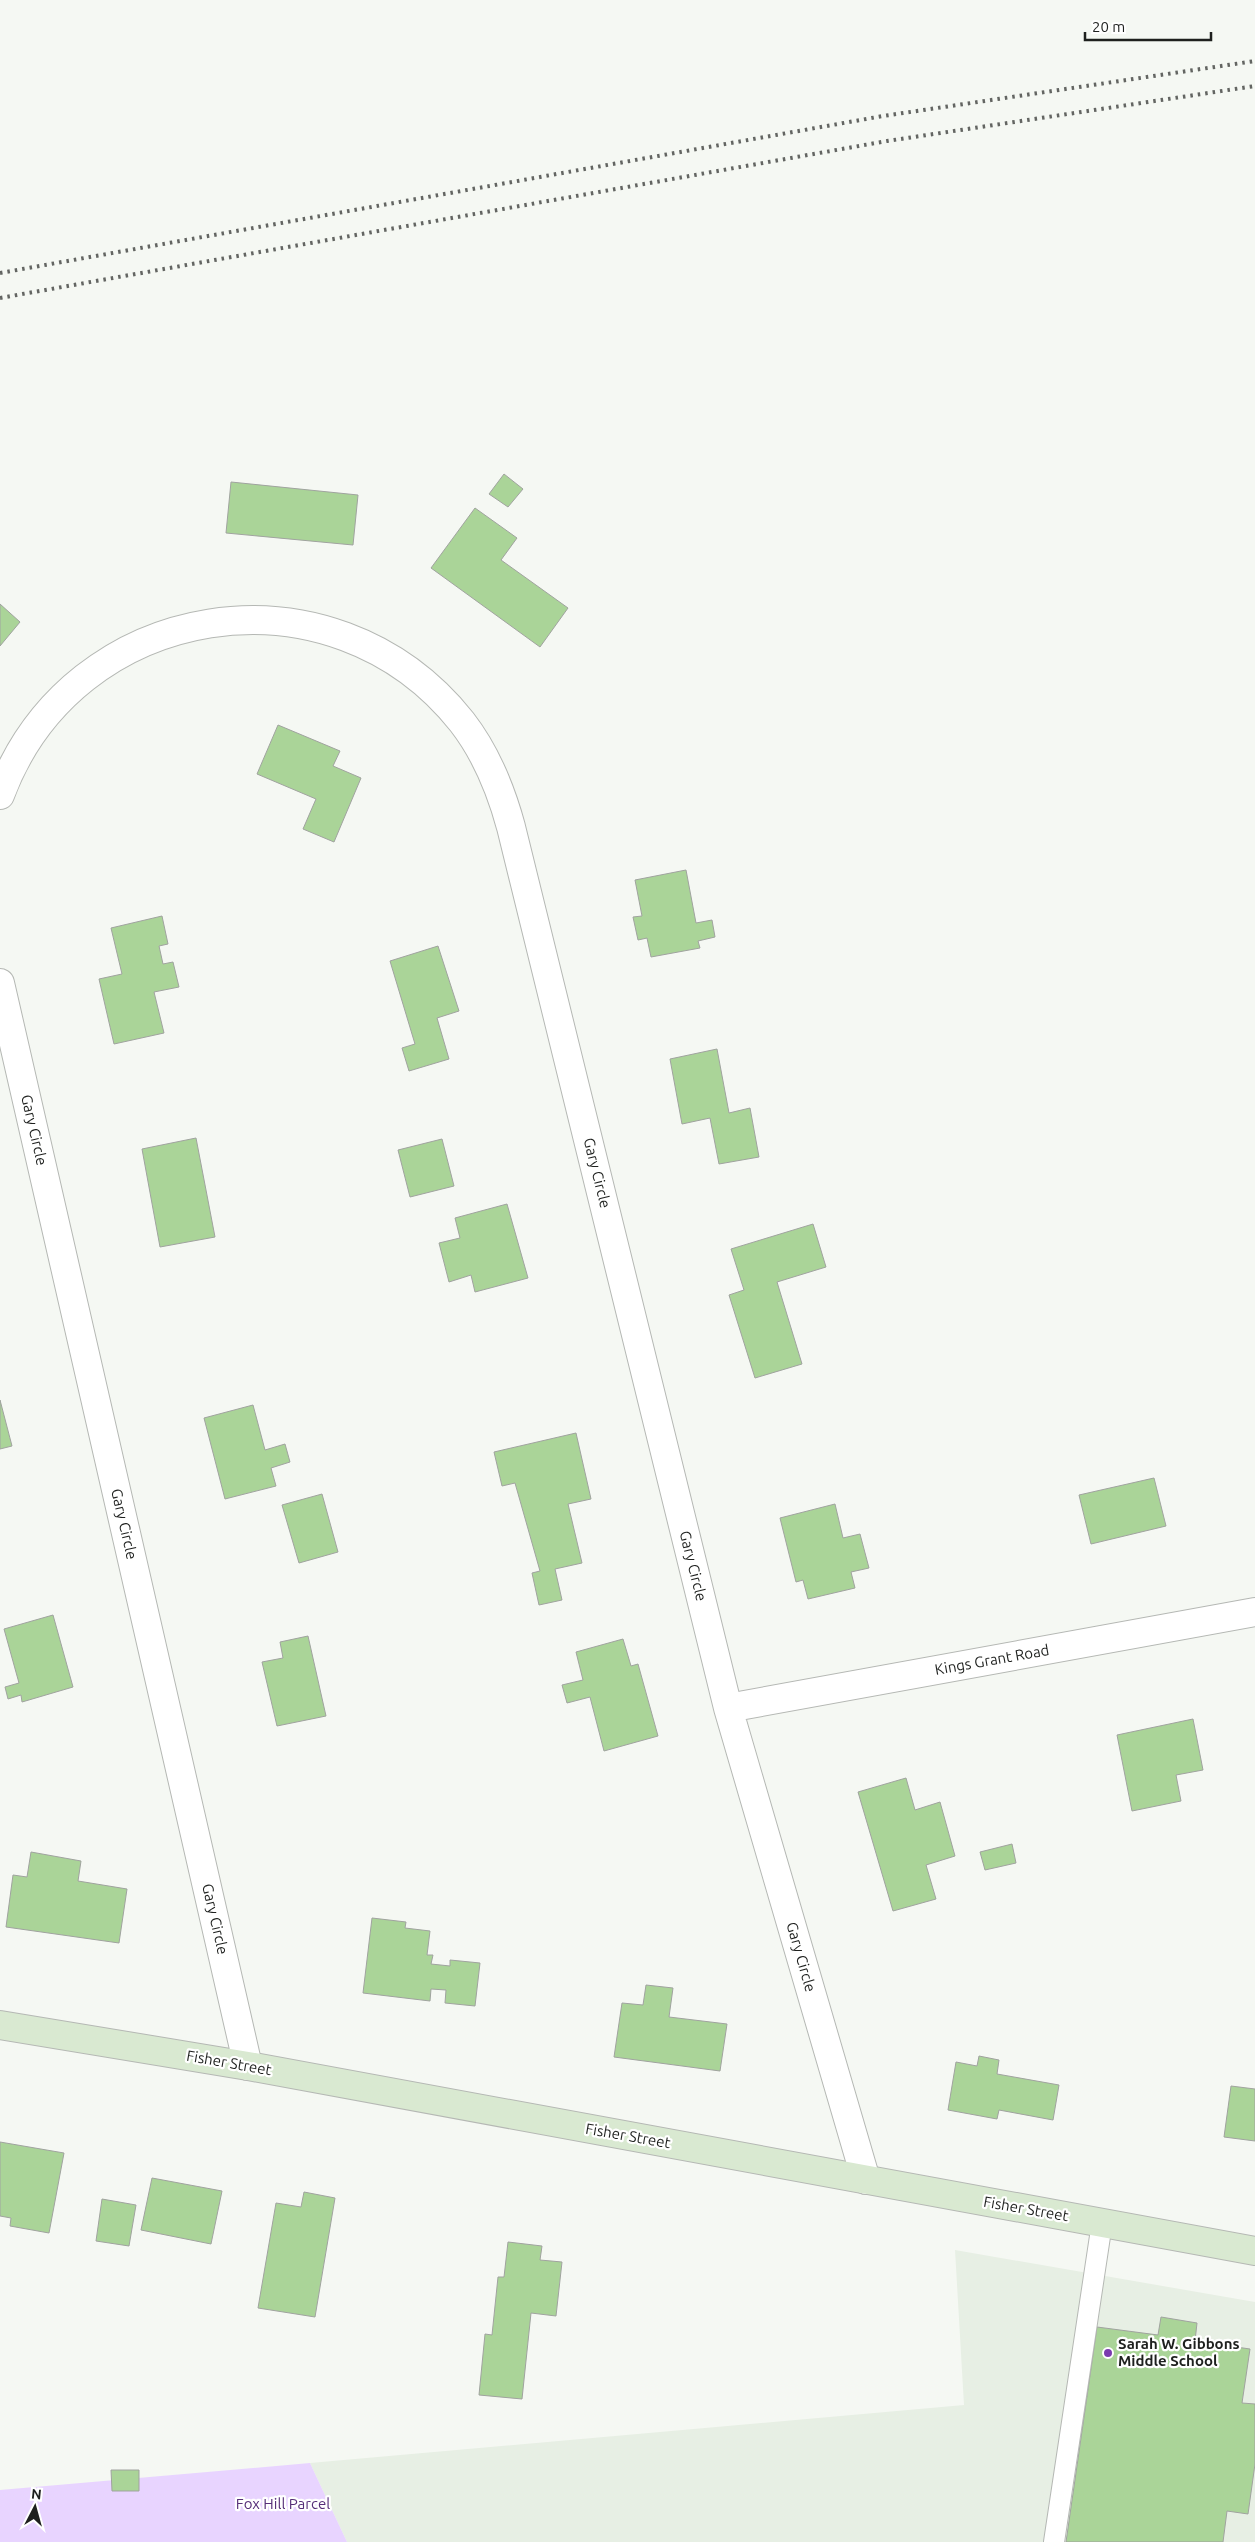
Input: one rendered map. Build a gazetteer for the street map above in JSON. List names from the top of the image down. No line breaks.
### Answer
{"streets":{"main road":["Fisher Street"],"street":["Gary Circle","Kings Grant Road"]},"crossings":[["Gary Circle","Kings Grant Road"],["Gary Circle","Fisher Street"]],"parks":["Fox Hill Parcel"],"places":["Sarah W. Gibbons Middle School"],"scale_bar":"20 m","north":"top"}
